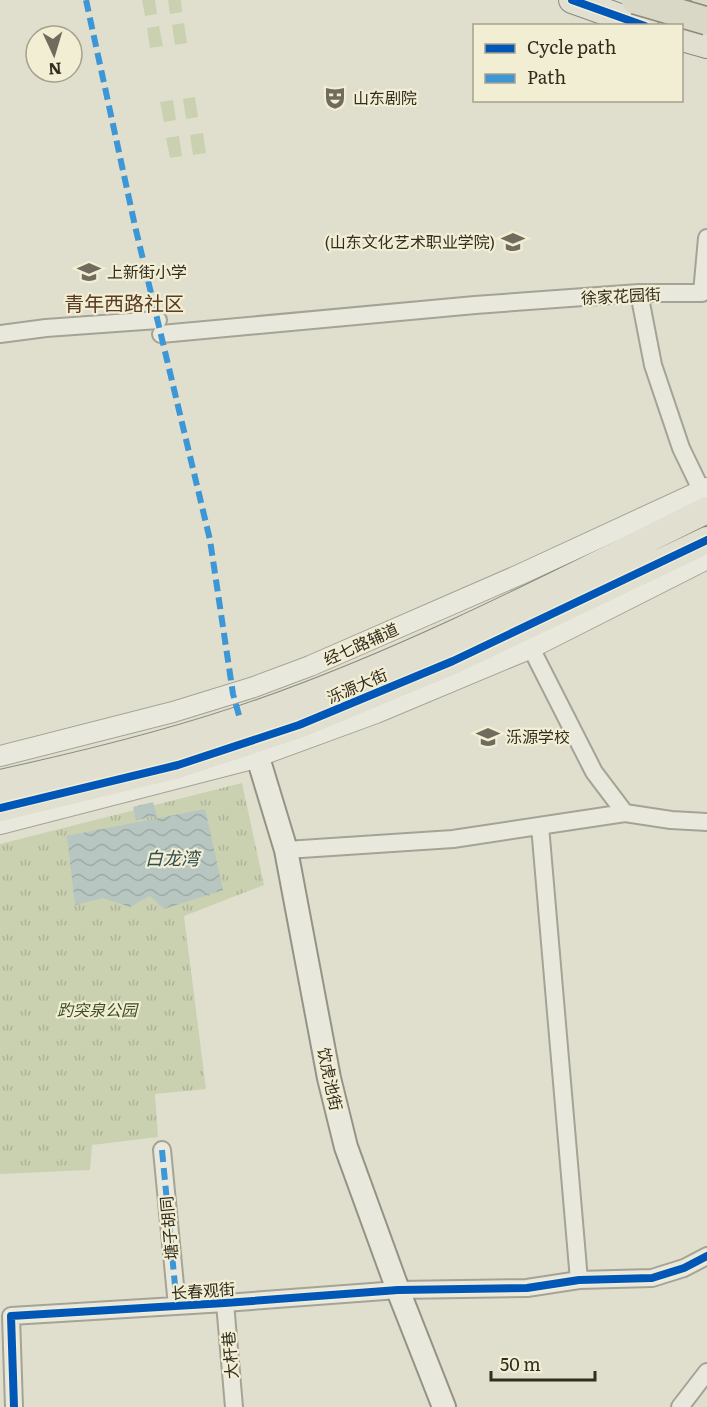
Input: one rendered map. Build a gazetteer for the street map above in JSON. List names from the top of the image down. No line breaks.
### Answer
{"streets":{"main road":["泺源大街","饮虎池街"],"street":["徐家花园街","经七路辅道","塘子胡同","长春观街","大杆巷"]},"crossings":[["经七路辅道","泺源大街"],["泺源大街","饮虎池街"],["饮虎池街","长春观街"],["塘子胡同","长春观街"],["长春观街","大杆巷"]],"districts":["青年西路社区"],"water":["白龙湾"],"parks":["趵突泉公园"],"places":{"theatre":["山东剧院"],"school or university":["(山东文化艺术职业学院)","上新街小学","泺源学校"]},"legend":["Cycle path","Path"],"scale_bar":"50 m","north":"bottom"}
